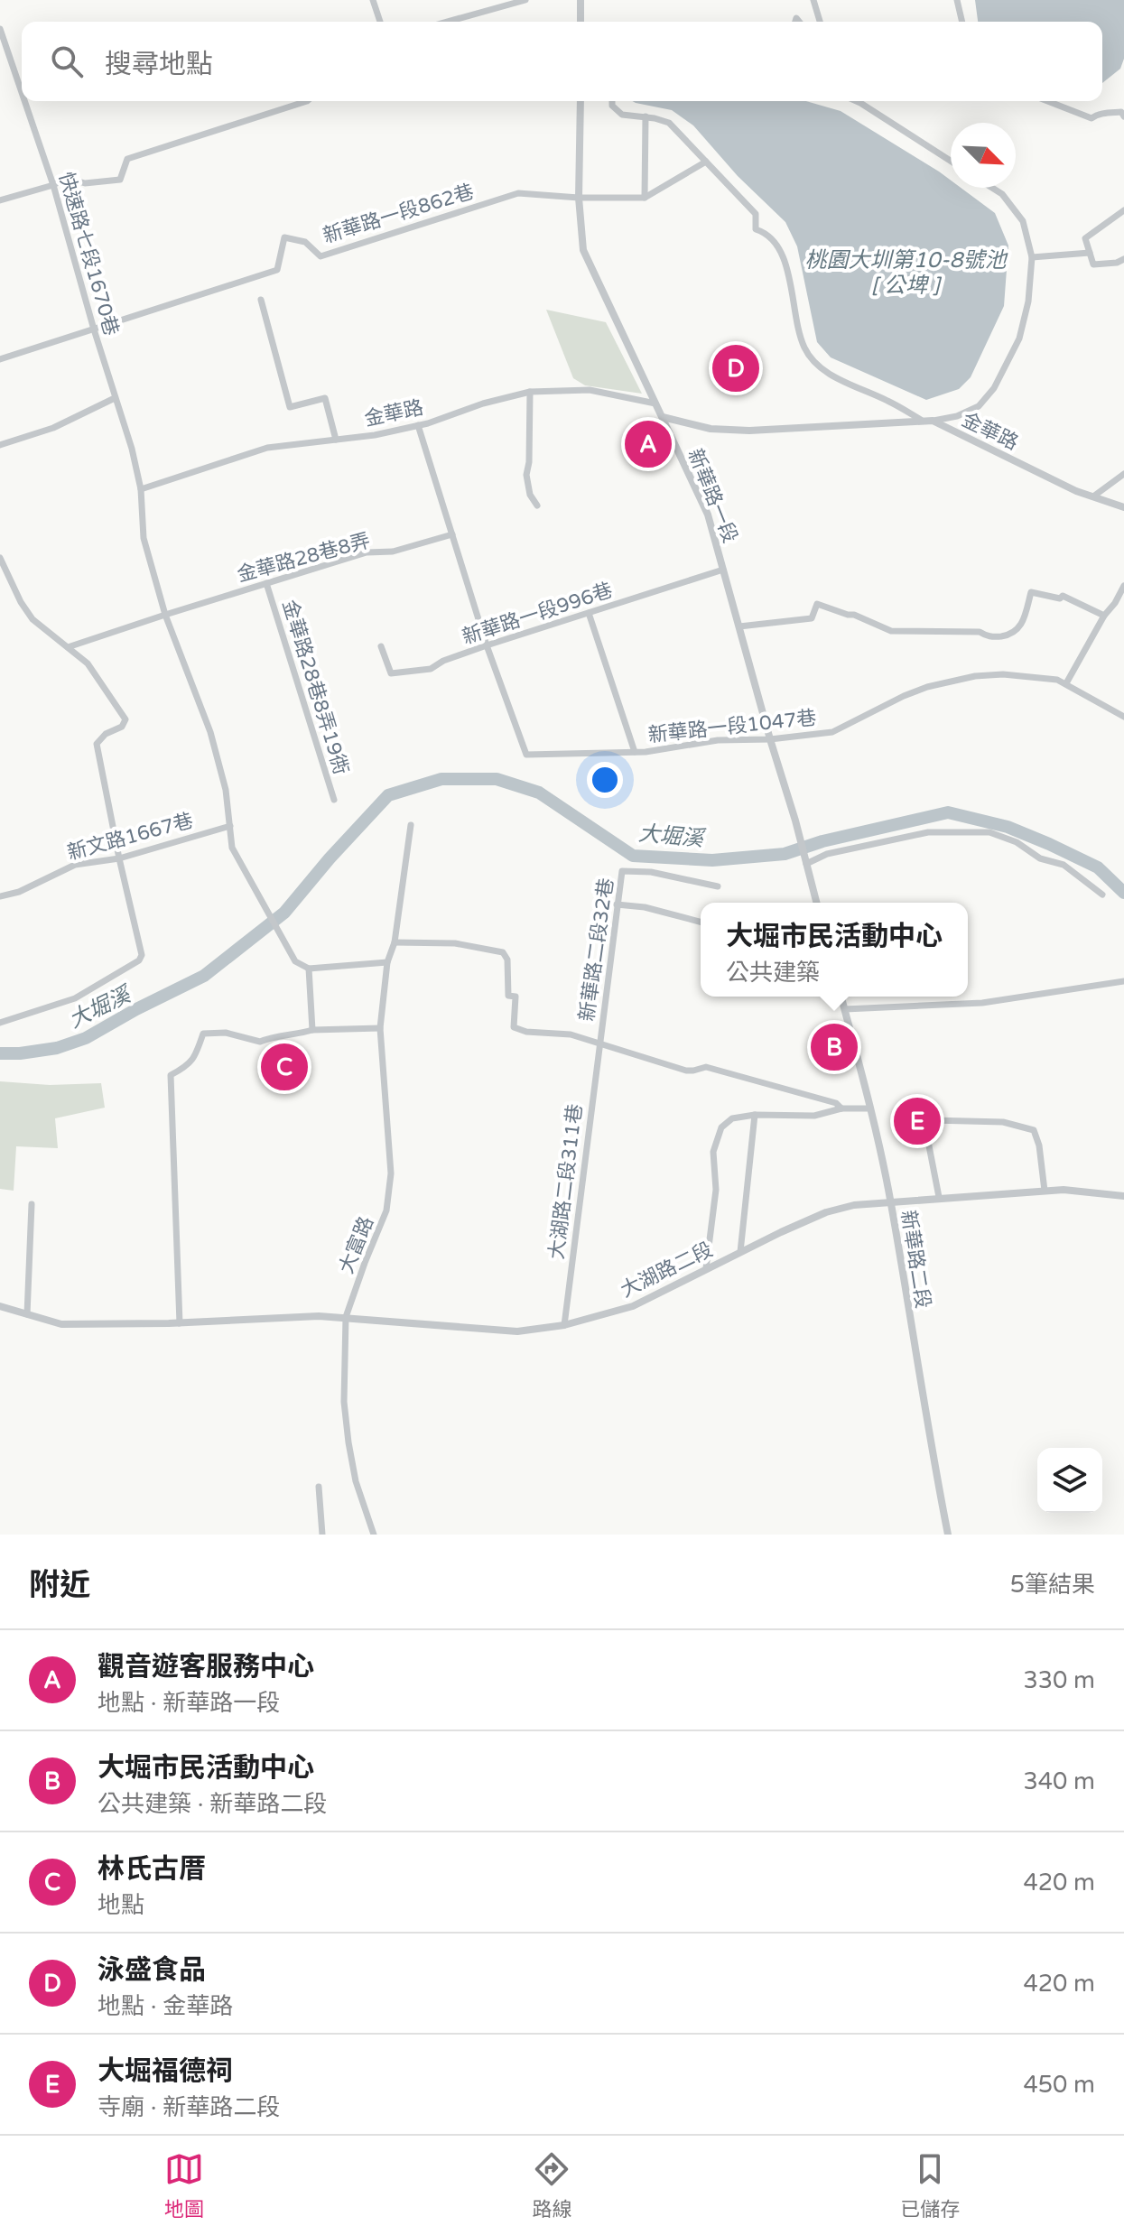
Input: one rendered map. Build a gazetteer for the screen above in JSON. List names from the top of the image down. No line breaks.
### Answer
{"streets":{"street":["新華路一段862巷","快速路七段1670巷","金華路","新華路一段","金華路28巷8弄","新華路一段996巷","金華路28巷8弄19衖","新華路一段1047巷","新文路1667巷","新華路二段32巷","大湖路二段311巷","大富路","新華路二段","大湖路二段"]},"crossings":[["新華路一段862巷","快速路七段1670巷"],["新華路一段862巷","新華路一段"],["快速路七段1670巷","金華路"],["快速路七段1670巷","金華路28巷8弄"],["快速路七段1670巷","新文路1667巷"],["金華路","新華路一段"],["新華路一段","新華路一段996巷"],["新華路一段","新華路一段1047巷"],["金華路28巷8弄","金華路28巷8弄19衖"],["新華路一段996巷","新華路一段1047巷"],["新華路二段32巷","大湖路二段311巷"],["大湖路二段311巷","大湖路二段"],["大富路","大湖路二段"],["新華路二段","大湖路二段"]],"water":["桃園大圳第10-8號池 [ 公埤 ]","大堀溪"],"north":"bottom right","page":{"search":"搜尋地點","pins":["D","A","B","C","E"],"popup":["大堀市民活動中心","公共建築"],"heading":["附近","5筆結果"],"list":[{"mark":"A","name":"觀音遊客服務中心","note":"地點 · 新華路一段","value":"330 m"},{"mark":"B","name":"大堀市民活動中心","note":"公共建築 · 新華路二段","value":"340 m"},{"mark":"C","name":"林氏古厝","note":"地點","value":"420 m"},{"mark":"D","name":"泳盛食品","note":"地點 · 金華路","value":"420 m"},{"mark":"E","name":"大堀福德祠","note":"寺廟 · 新華路二段","value":"450 m"}],"nav":["地圖","路線","已儲存"]}}
